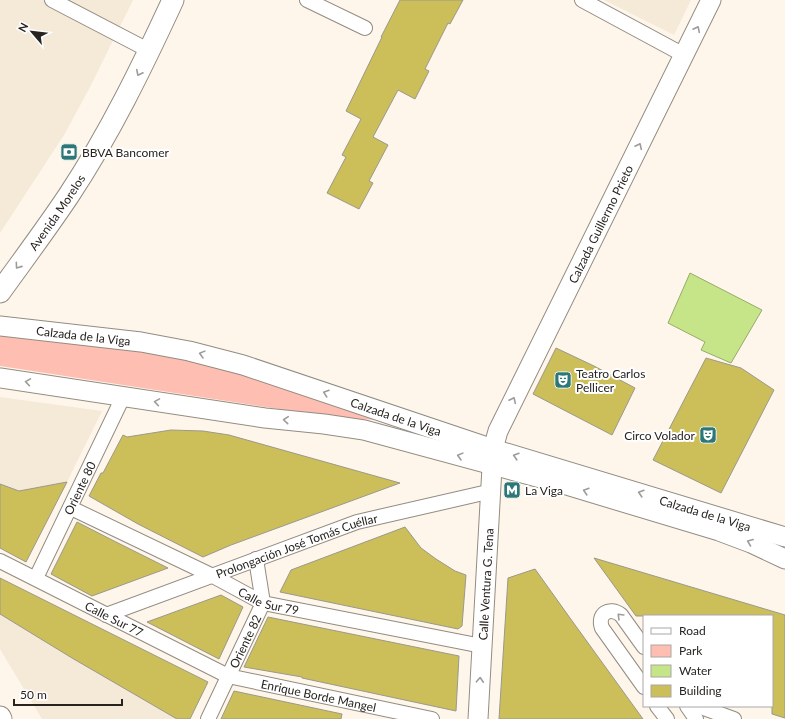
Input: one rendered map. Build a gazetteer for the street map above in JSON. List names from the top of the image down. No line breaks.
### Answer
{"streets":{"main road":["Avenida Morelos","Calzada Guillermo Prieto","Calzada de la Viga","Calle Ventura G. Tena"],"street":["Oriente 80","Prolongación José Tomás Cuéllar","Calle Sur 79","Calle Sur 77","Oriente 82","Enrique Borde Mangel"]},"crossings":[["Calzada Guillermo Prieto","Calzada de la Viga"],["Calzada Guillermo Prieto","Calle Ventura G. Tena"],["Calzada de la Viga","Oriente 80"],["Calzada de la Viga","Calle Ventura G. Tena"],["Oriente 80","Calle Sur 79"],["Oriente 80","Calle Sur 77"],["Prolongación José Tomás Cuéllar","Calle Ventura G. Tena"],["Prolongación José Tomás Cuéllar","Calle Sur 79"],["Prolongación José Tomás Cuéllar","Calle Sur 77"],["Prolongación José Tomás Cuéllar","Oriente 82"],["Calle Ventura G. Tena","Calle Sur 79"],["Calle Sur 79","Oriente 82"],["Calle Sur 77","Oriente 82"],["Calle Sur 77","Enrique Borde Mangel"],["Oriente 82","Enrique Borde Mangel"]],"one_way":["Avenida Morelos","Calzada Guillermo Prieto","Calzada de la Viga"],"places":{"bank":["BBVA Bancomer"],"theatre":["Teatro Carlos Pellicer","Circo Volador"],"metro station":["La Viga"]},"legend":["Road","Park","Water","Building"],"scale_bar":"50 m","north":"top left"}
